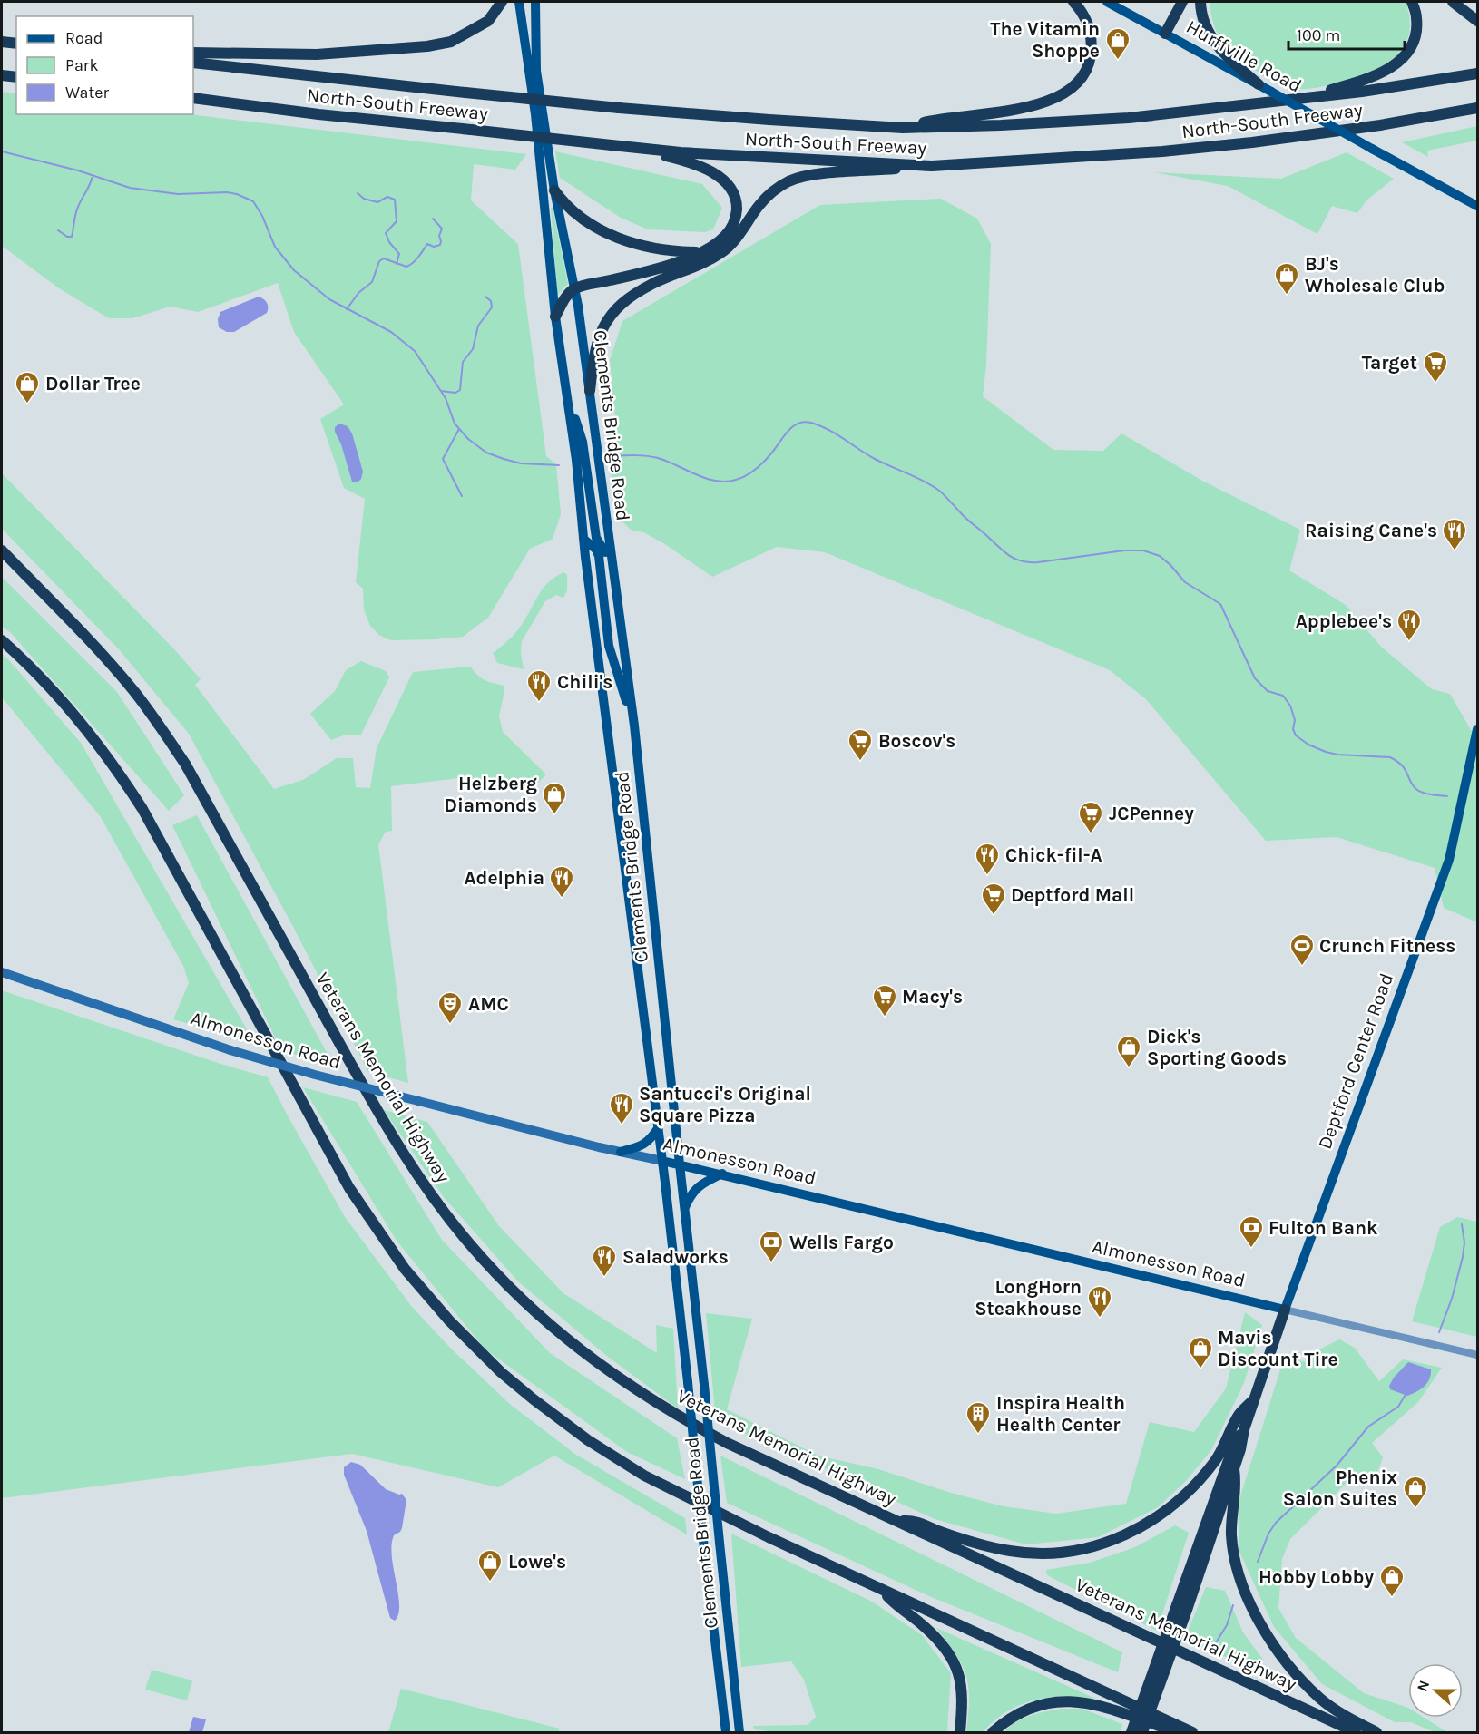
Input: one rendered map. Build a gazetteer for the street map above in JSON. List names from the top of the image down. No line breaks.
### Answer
{"streets":{"highway":["North-South Freeway","Veterans Memorial Highway"],"main road":["Hurffville Road","Clements Bridge Road","Almonesson Road","Deptford Center Road"]},"crossings":[["Clements Bridge Road","Almonesson Road"],["Almonesson Road","Deptford Center Road"]],"places":{"shop":["The Vitamin Shoppe","BJ's Wholesale Club","Dollar Tree","Helzberg Diamonds","Dick's Sporting Goods","Mavis Discount Tire","Phenix Salon Suites","Lowe's","Hobby Lobby"],"supermarket":["Target","Boscov's","JCPenney","Deptford Mall","Macy's"],"restaurant":["Raising Cane's","Applebee's","Chili's","Chick-fil-A","Adelphia","Santucci's Original Square Pizza","Saladworks","LongHorn Steakhouse"],"sports":["Crunch Fitness"],"theatre":["AMC"],"bank":["Fulton Bank","Wells Fargo"],"building":["Inspira Health Health Center"]},"legend":["Road","Park","Water"],"scale_bar":"100 m","north":"left"}
